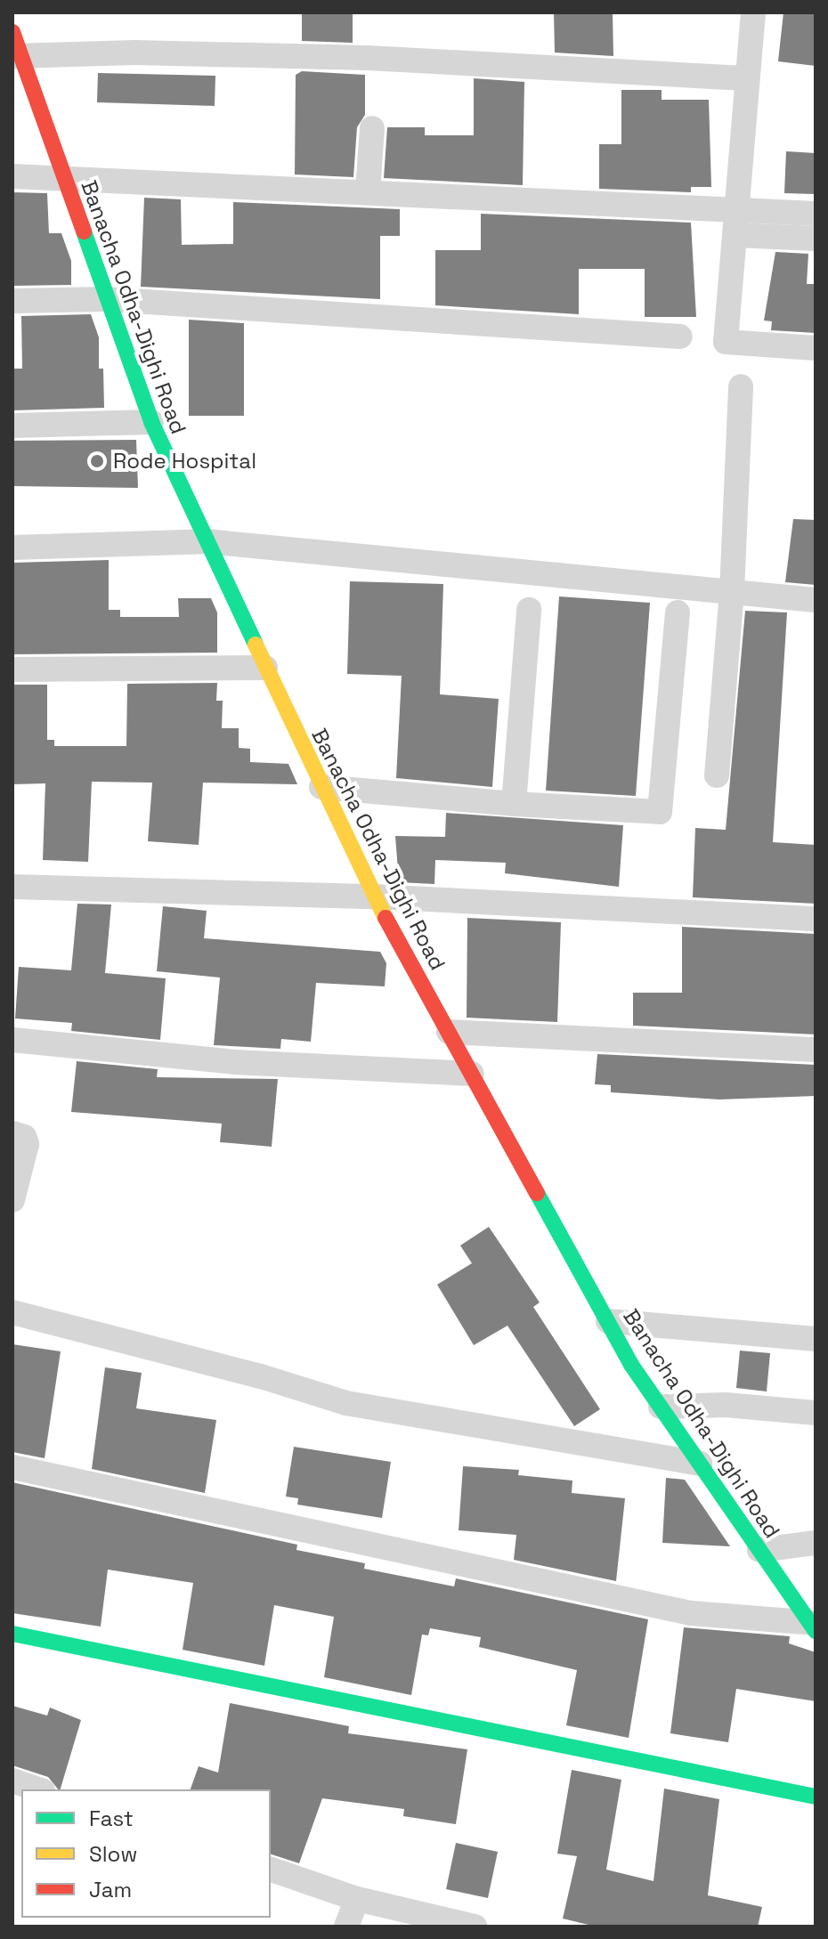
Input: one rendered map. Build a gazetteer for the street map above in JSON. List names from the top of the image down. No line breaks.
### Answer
{"streets":{"street":["Banacha Odha-Dighi Road"]},"places":["Rode Hospital"],"legend":["Fast","Slow","Jam"]}
